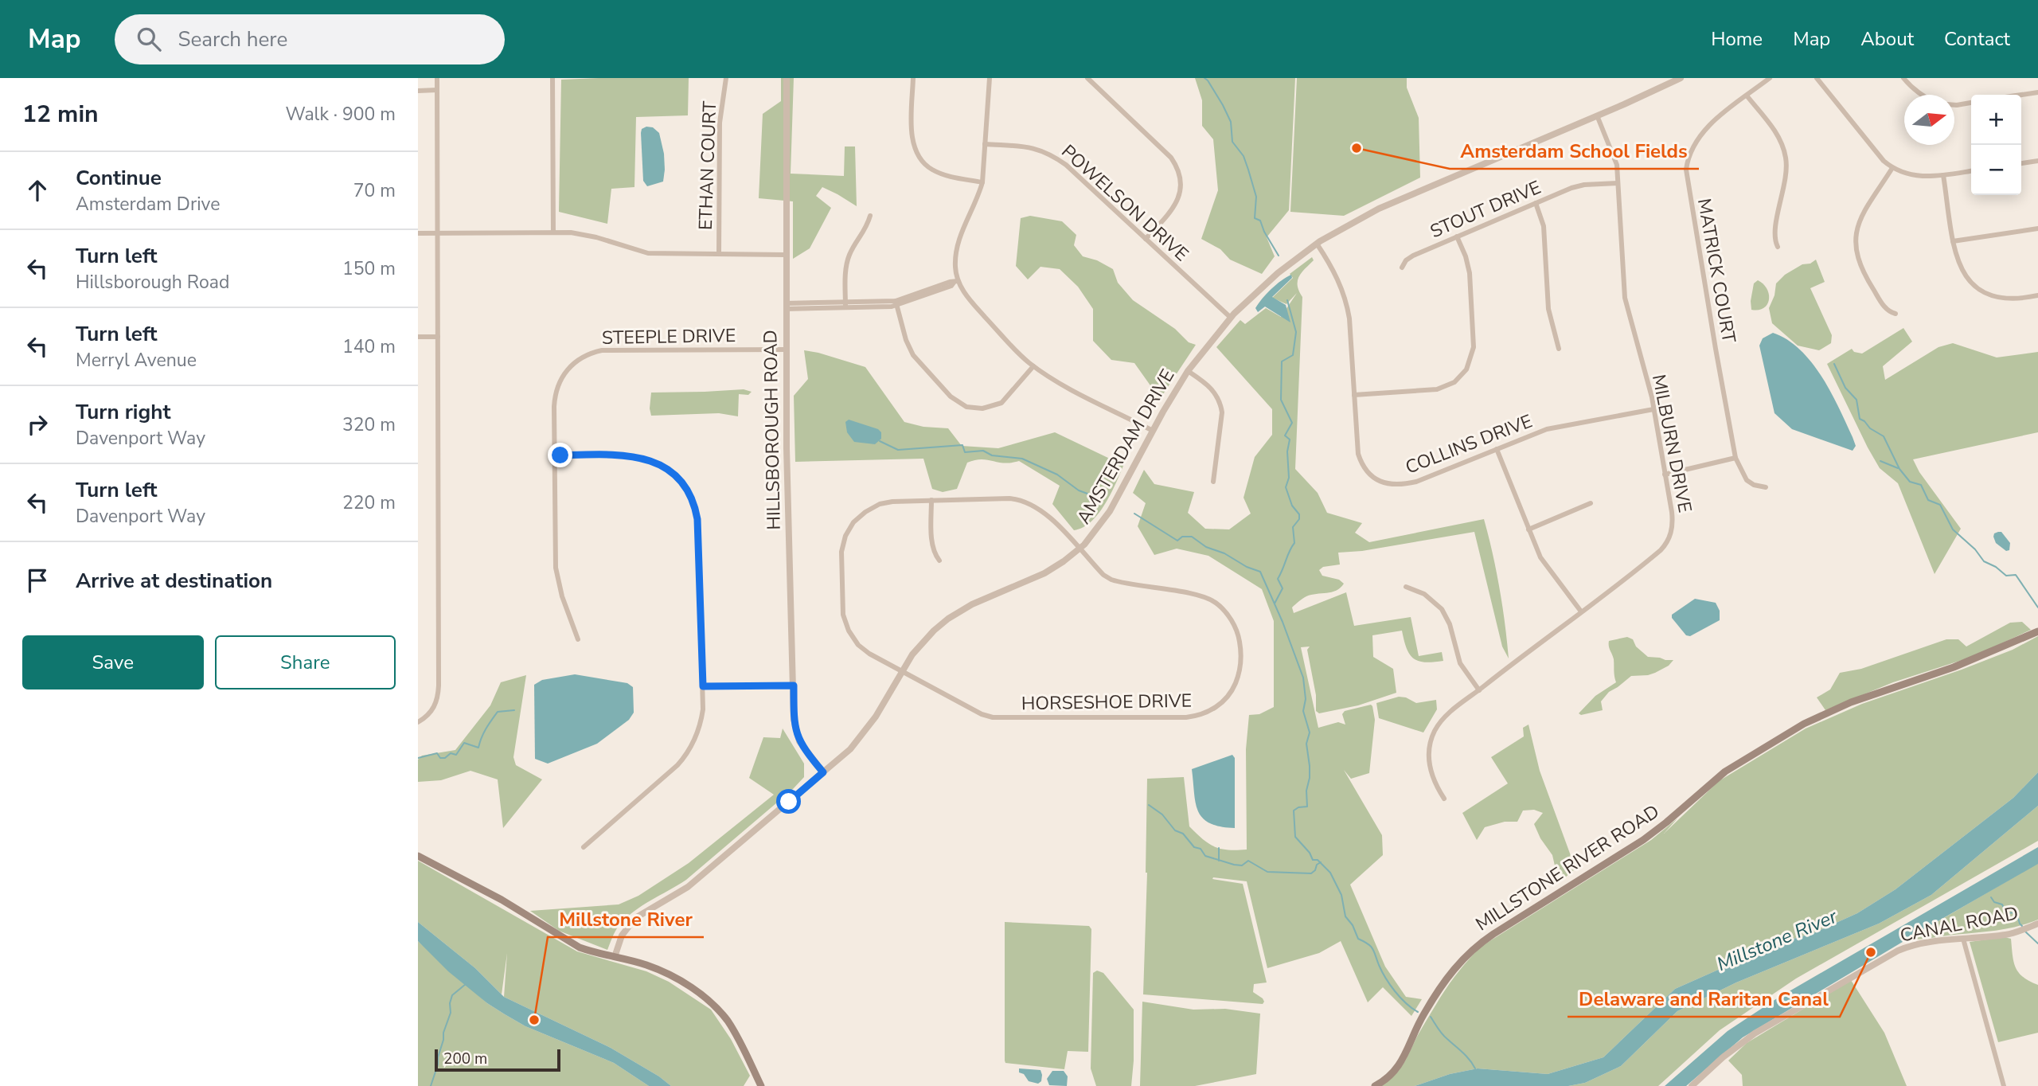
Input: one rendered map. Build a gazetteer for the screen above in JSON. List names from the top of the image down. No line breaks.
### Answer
{"streets":{"main road":["MILLSTONE RIVER ROAD"],"street":["ETHAN COURT","POWELSON DRIVE","STOUT DRIVE","MATRICK COURT","STEEPLE DRIVE","HILLSBOROUGH ROAD","MILBURN DRIVE","COLLINS DRIVE","AMSTERDAM DRIVE","HORSESHOE DRIVE","CANAL ROAD"]},"crossings":[["POWELSON DRIVE","AMSTERDAM DRIVE"],["STOUT DRIVE","MILBURN DRIVE"],["STEEPLE DRIVE","HILLSBOROUGH ROAD"],["HILLSBOROUGH ROAD","AMSTERDAM DRIVE"],["MILBURN DRIVE","COLLINS DRIVE"],["MILBURN DRIVE","AMSTERDAM DRIVE"],["COLLINS DRIVE","AMSTERDAM DRIVE"],["AMSTERDAM DRIVE","HORSESHOE DRIVE"]],"water":["Millstone River"],"places":["Amsterdam School Fields","Delaware and Raritan Canal","Millstone River"],"scale_bar":"200 m","north":"right","page":{"header":"Map","search":"Search here","nav":["Home","Map","About","Contact"],"heading":["12 min","Walk · 900 m"],"map_buttons":["+","−"],"list":[["Continue","Amsterdam Drive","70 m"],["Turn left","Hillsborough Road","150 m"],["Turn left","Merryl Avenue","140 m"],["Turn right","Davenport Way","320 m"],["Turn left","Davenport Way","220 m"],"Arrive at destination"],"buttons":["Save","Share"],"scale":"200 m"}}
